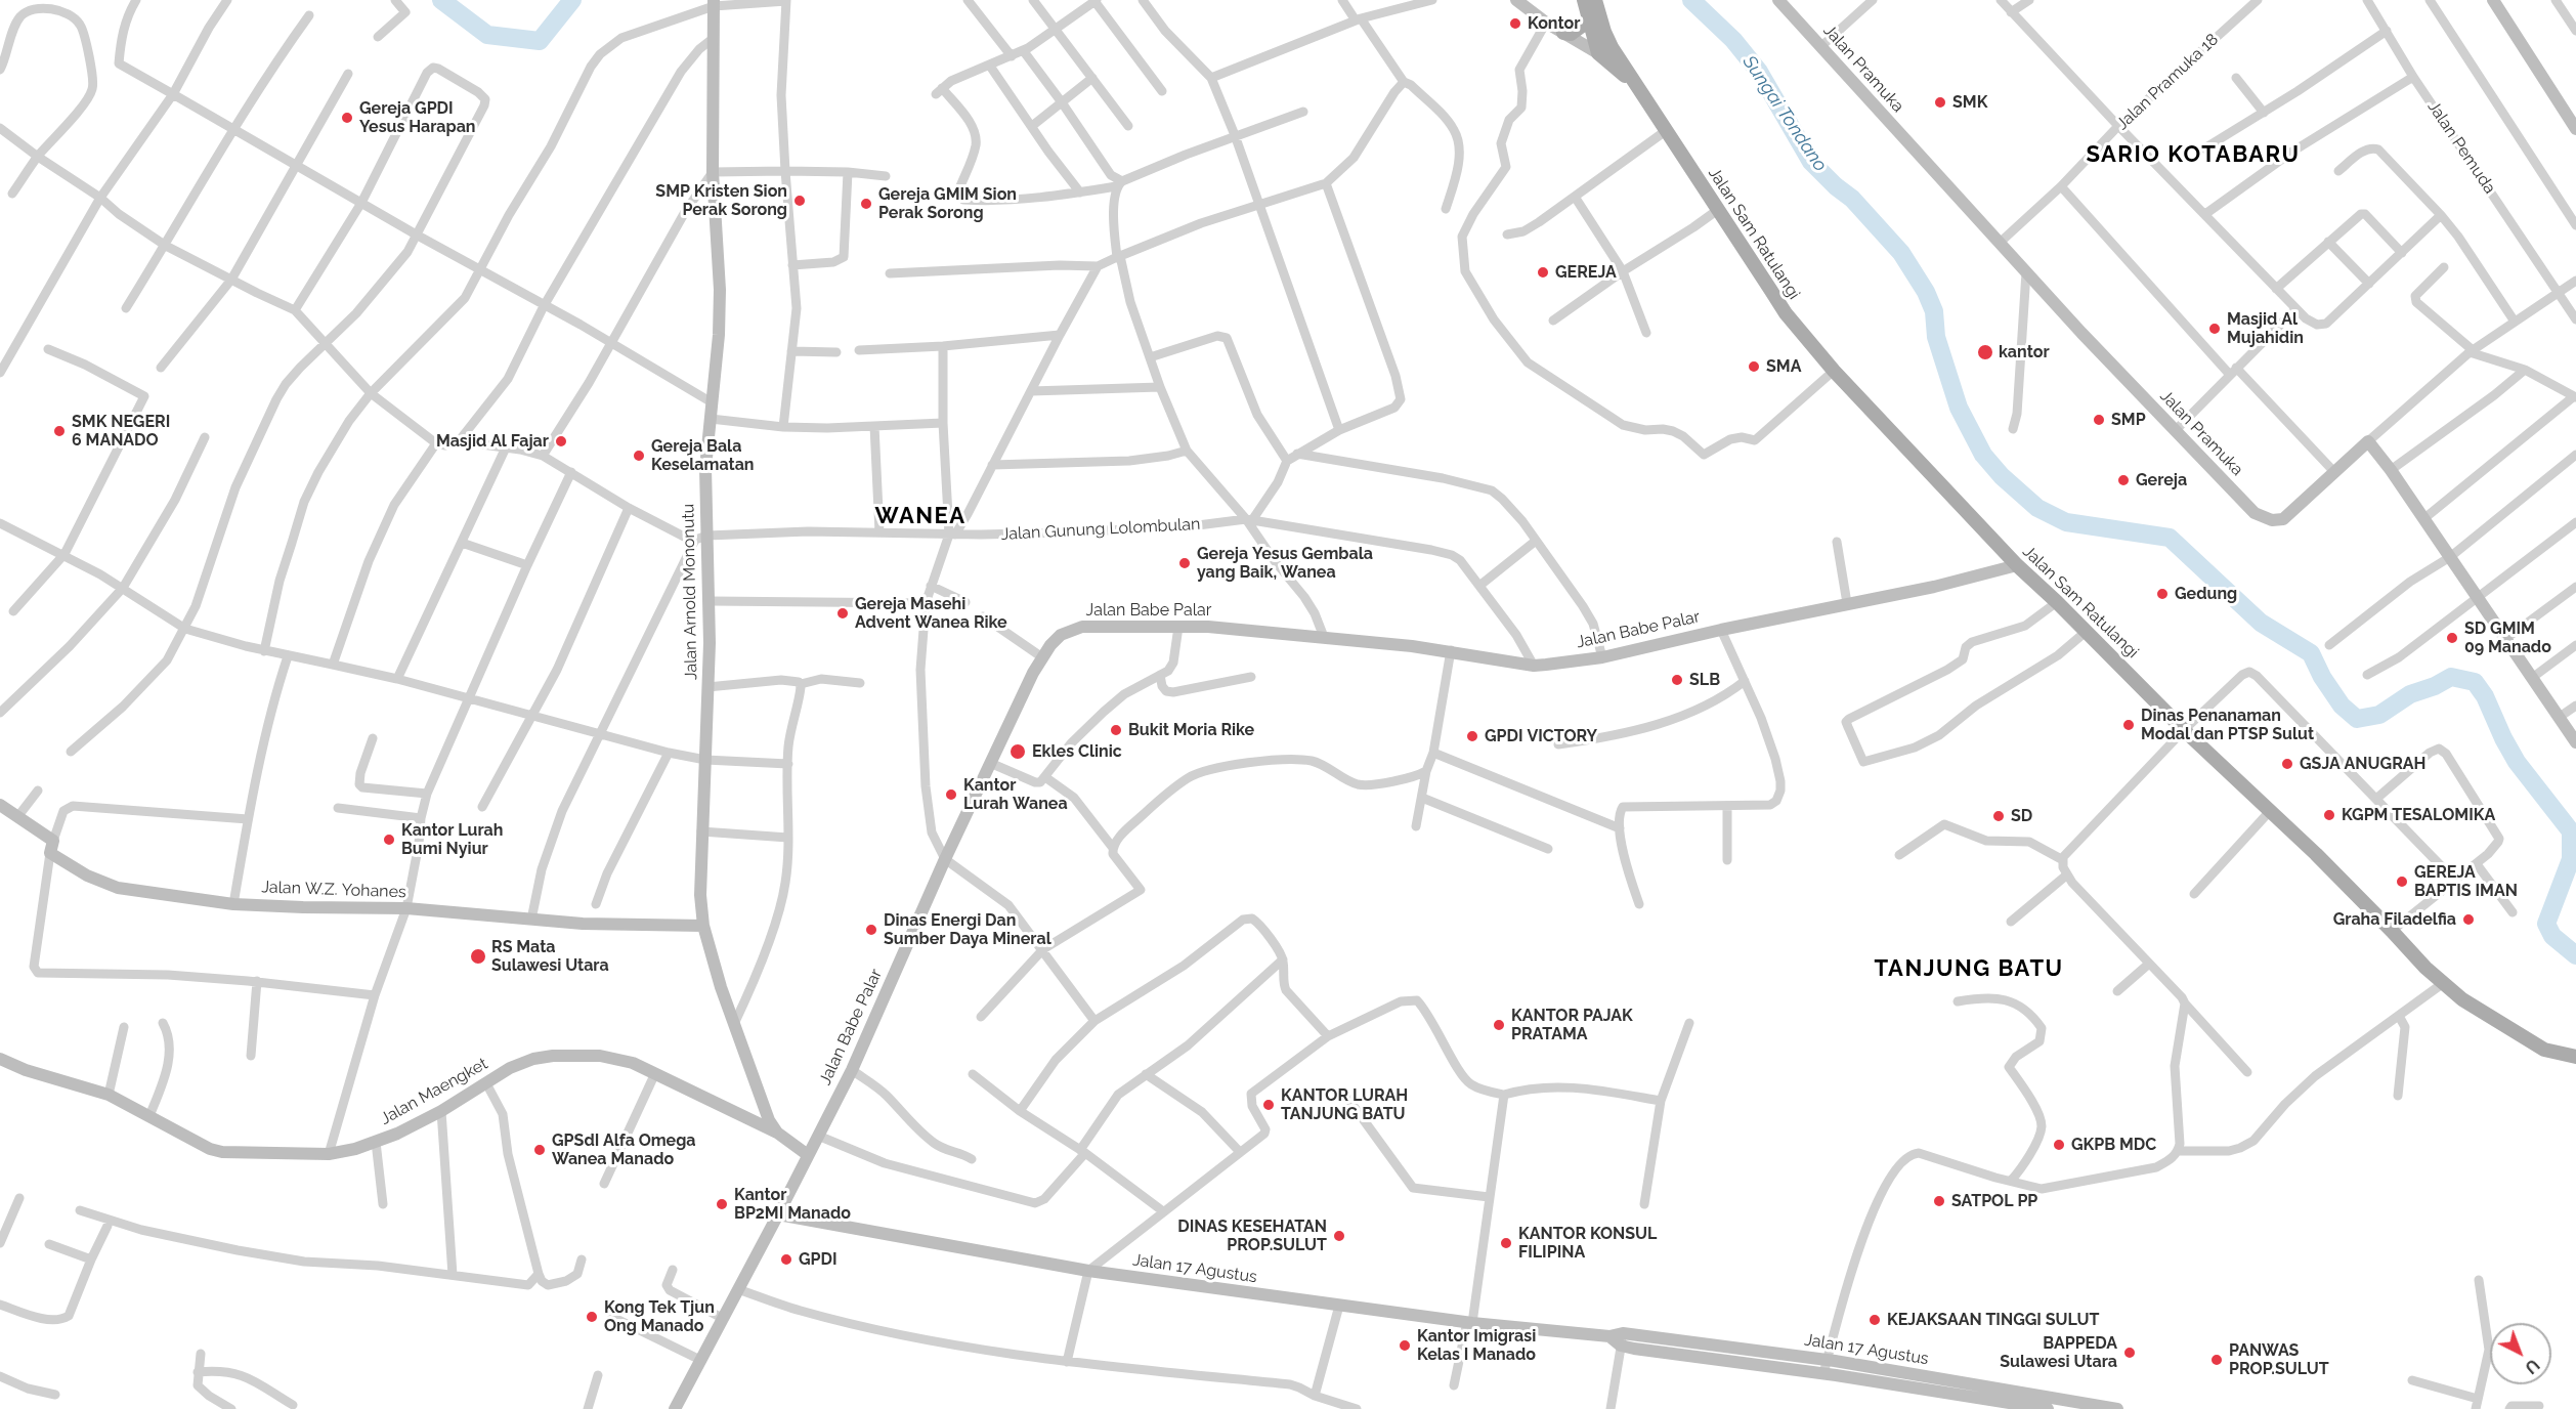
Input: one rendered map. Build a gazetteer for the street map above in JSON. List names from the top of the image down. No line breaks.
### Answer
{"streets":{"main road":["Jalan Sam Ratulangi"],"street":["Jalan Pramuka","Jalan Pramuka 18","Jalan Pemuda","Jalan Gunung Lolombulan","Jalan Arnold Mononutu","Jalan Babe Palar","Jalan W.Z. Yohanes","Jalan Maengket","Jalan 17 Agustus"]},"crossings":[["Jalan Pramuka","Jalan Pramuka 18"],["Jalan Sam Ratulangi","Jalan Babe Palar"],["Jalan Gunung Lolombulan","Jalan Arnold Mononutu"],["Jalan Gunung Lolombulan","Jalan Babe Palar"],["Jalan Arnold Mononutu","Jalan Babe Palar"],["Jalan Arnold Mononutu","Jalan W.Z. Yohanes"],["Jalan Arnold Mononutu","Jalan Maengket"],["Jalan Babe Palar","Jalan 17 Agustus"]],"districts":["SARIO KOTABARU","WANEA","TANJUNG BATU"],"water":["Sungai Tondano"],"places":["Kontor","SMK","Gereja GPDI Yesus Harapan","SMP Kristen Sion Perak Sorong","Gereja GMIM Sion Perak Sorong","GEREJA","Masjid Al Mujahidin","kantor","SMA","SMP","SMK NEGERI 6 MANADO","Masjid Al Fajar","Gereja Bala Keselamatan","Gereja","Gereja Yesus Gembala yang Baik, Wanea","Gedung","Gereja Masehi Advent Wanea Rike","SD GMIM 09 Manado","SLB","Dinas Penanaman Modal dan PTSP Sulut","Bukit Moria Rike","GPDI VICTORY","Ekles Clinic","GSJA ANUGRAH","Kantor Lurah Wanea","KGPM TESALOMIKA","SD","Kantor Lurah Bumi Nyiur","GEREJA BAPTIS IMAN","Graha Filadelfia","Dinas Energi Dan Sumber Daya Mineral","RS Mata Sulawesi Utara","KANTOR PAJAK PRATAMA","KANTOR LURAH TANJUNG BATU","GKPB MDC","GPSdI Alfa Omega Wanea Manado","SATPOL PP","Kantor BP2MI Manado","DINAS KESEHATAN PROP.SULUT","KANTOR KONSUL FILIPINA","GPDI","Kong Tek Tjun Ong Manado","KEJAKSAAN TINGGI SULUT","Kantor Imigrasi Kelas I Manado","BAPPEDA Sulawesi Utara","PANWAS PROP.SULUT"],"north":"bottom right"}
